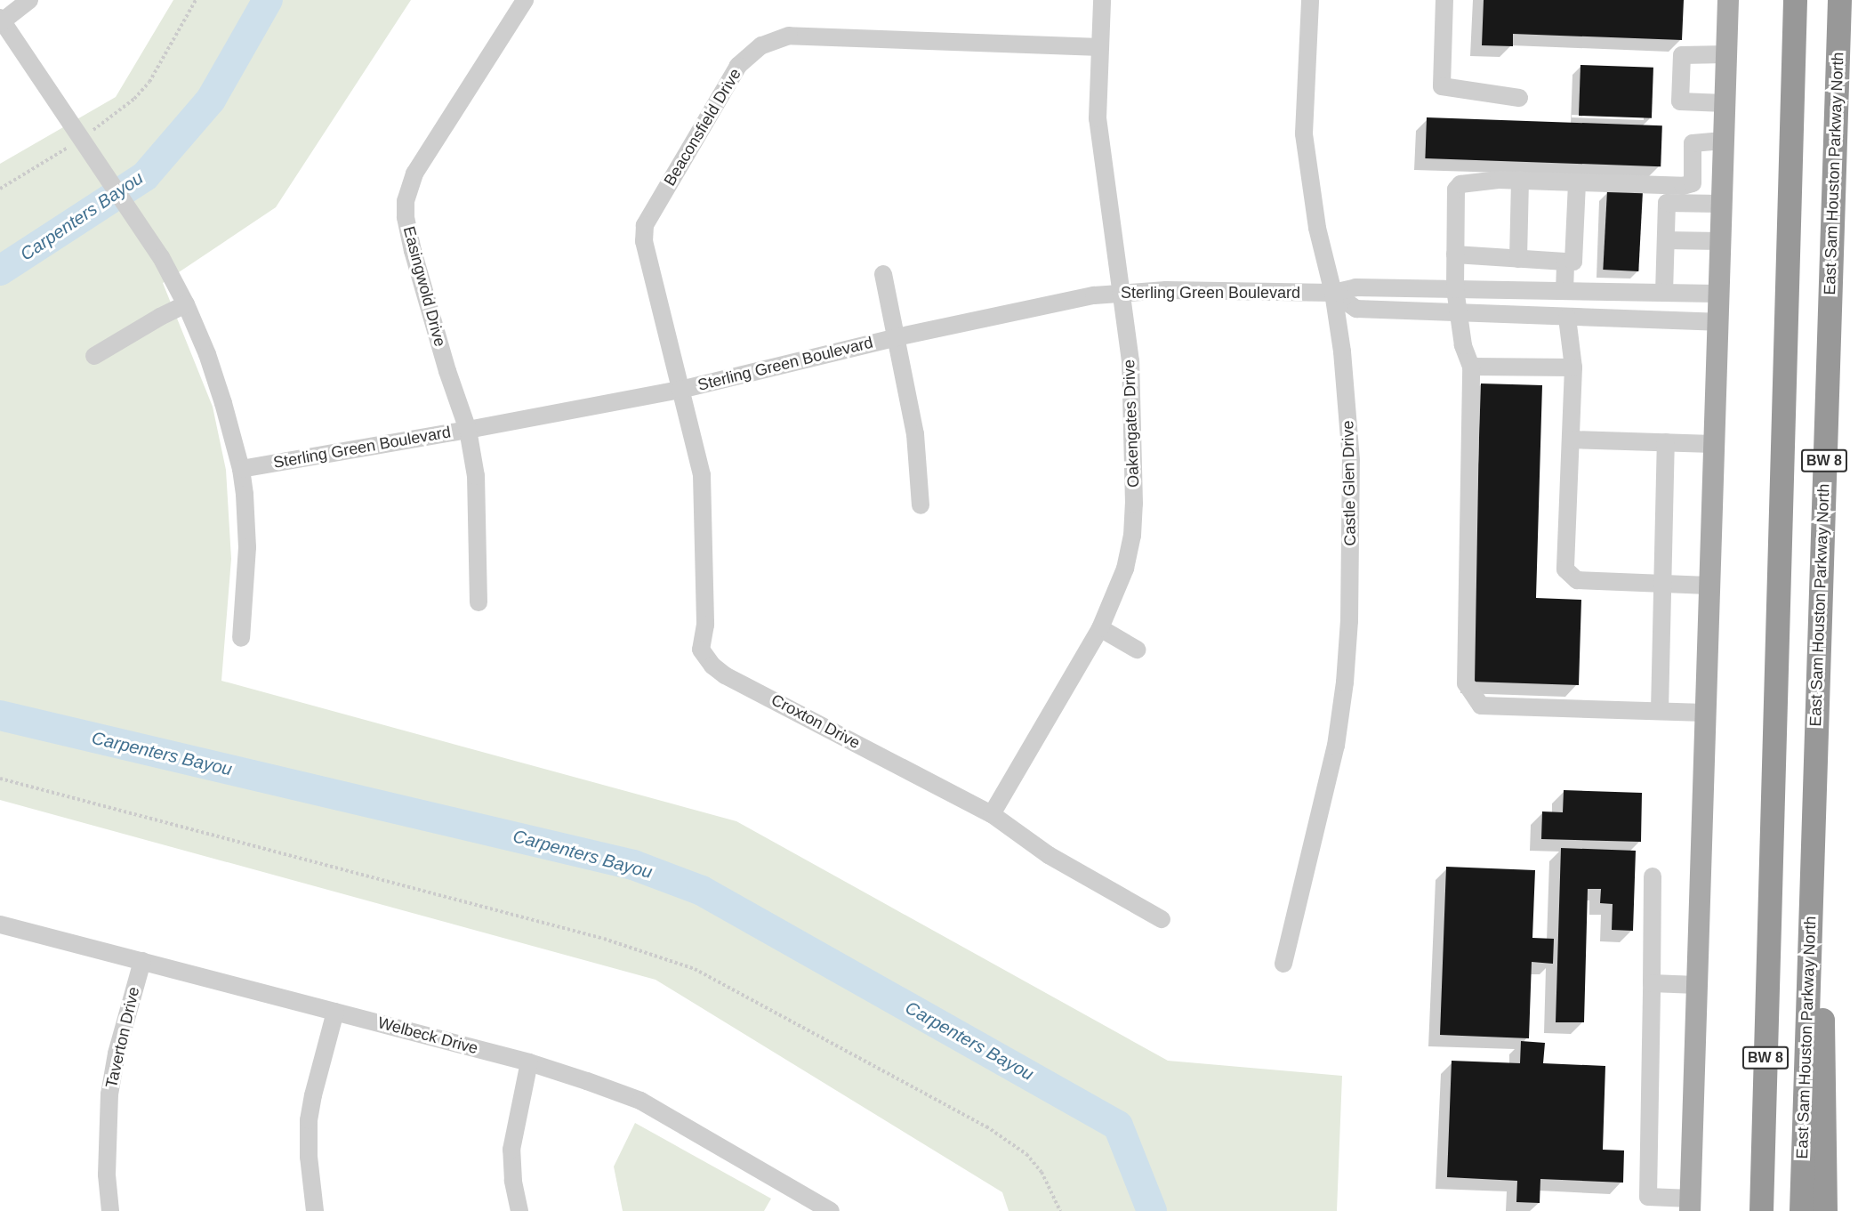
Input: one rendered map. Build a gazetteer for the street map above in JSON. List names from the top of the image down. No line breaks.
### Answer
{"streets":{"highway":["East Sam Houston Parkway North","BW 8"],"street":["Beaconsfield Drive","Easingwold Drive","Sterling Green Boulevard","Oakengates Drive","Castle Glen Drive","Croxton Drive","Welbeck Drive","Taverton Drive"]},"crossings":[["Beaconsfield Drive","Sterling Green Boulevard"],["Beaconsfield Drive","Oakengates Drive"],["Beaconsfield Drive","Croxton Drive"],["Easingwold Drive","Sterling Green Boulevard"],["Sterling Green Boulevard","Oakengates Drive"],["Sterling Green Boulevard","Castle Glen Drive"],["Sterling Green Boulevard","Croxton Drive"],["Oakengates Drive","Croxton Drive"],["Welbeck Drive","Taverton Drive"]],"water":["Carpenters Bayou"]}
